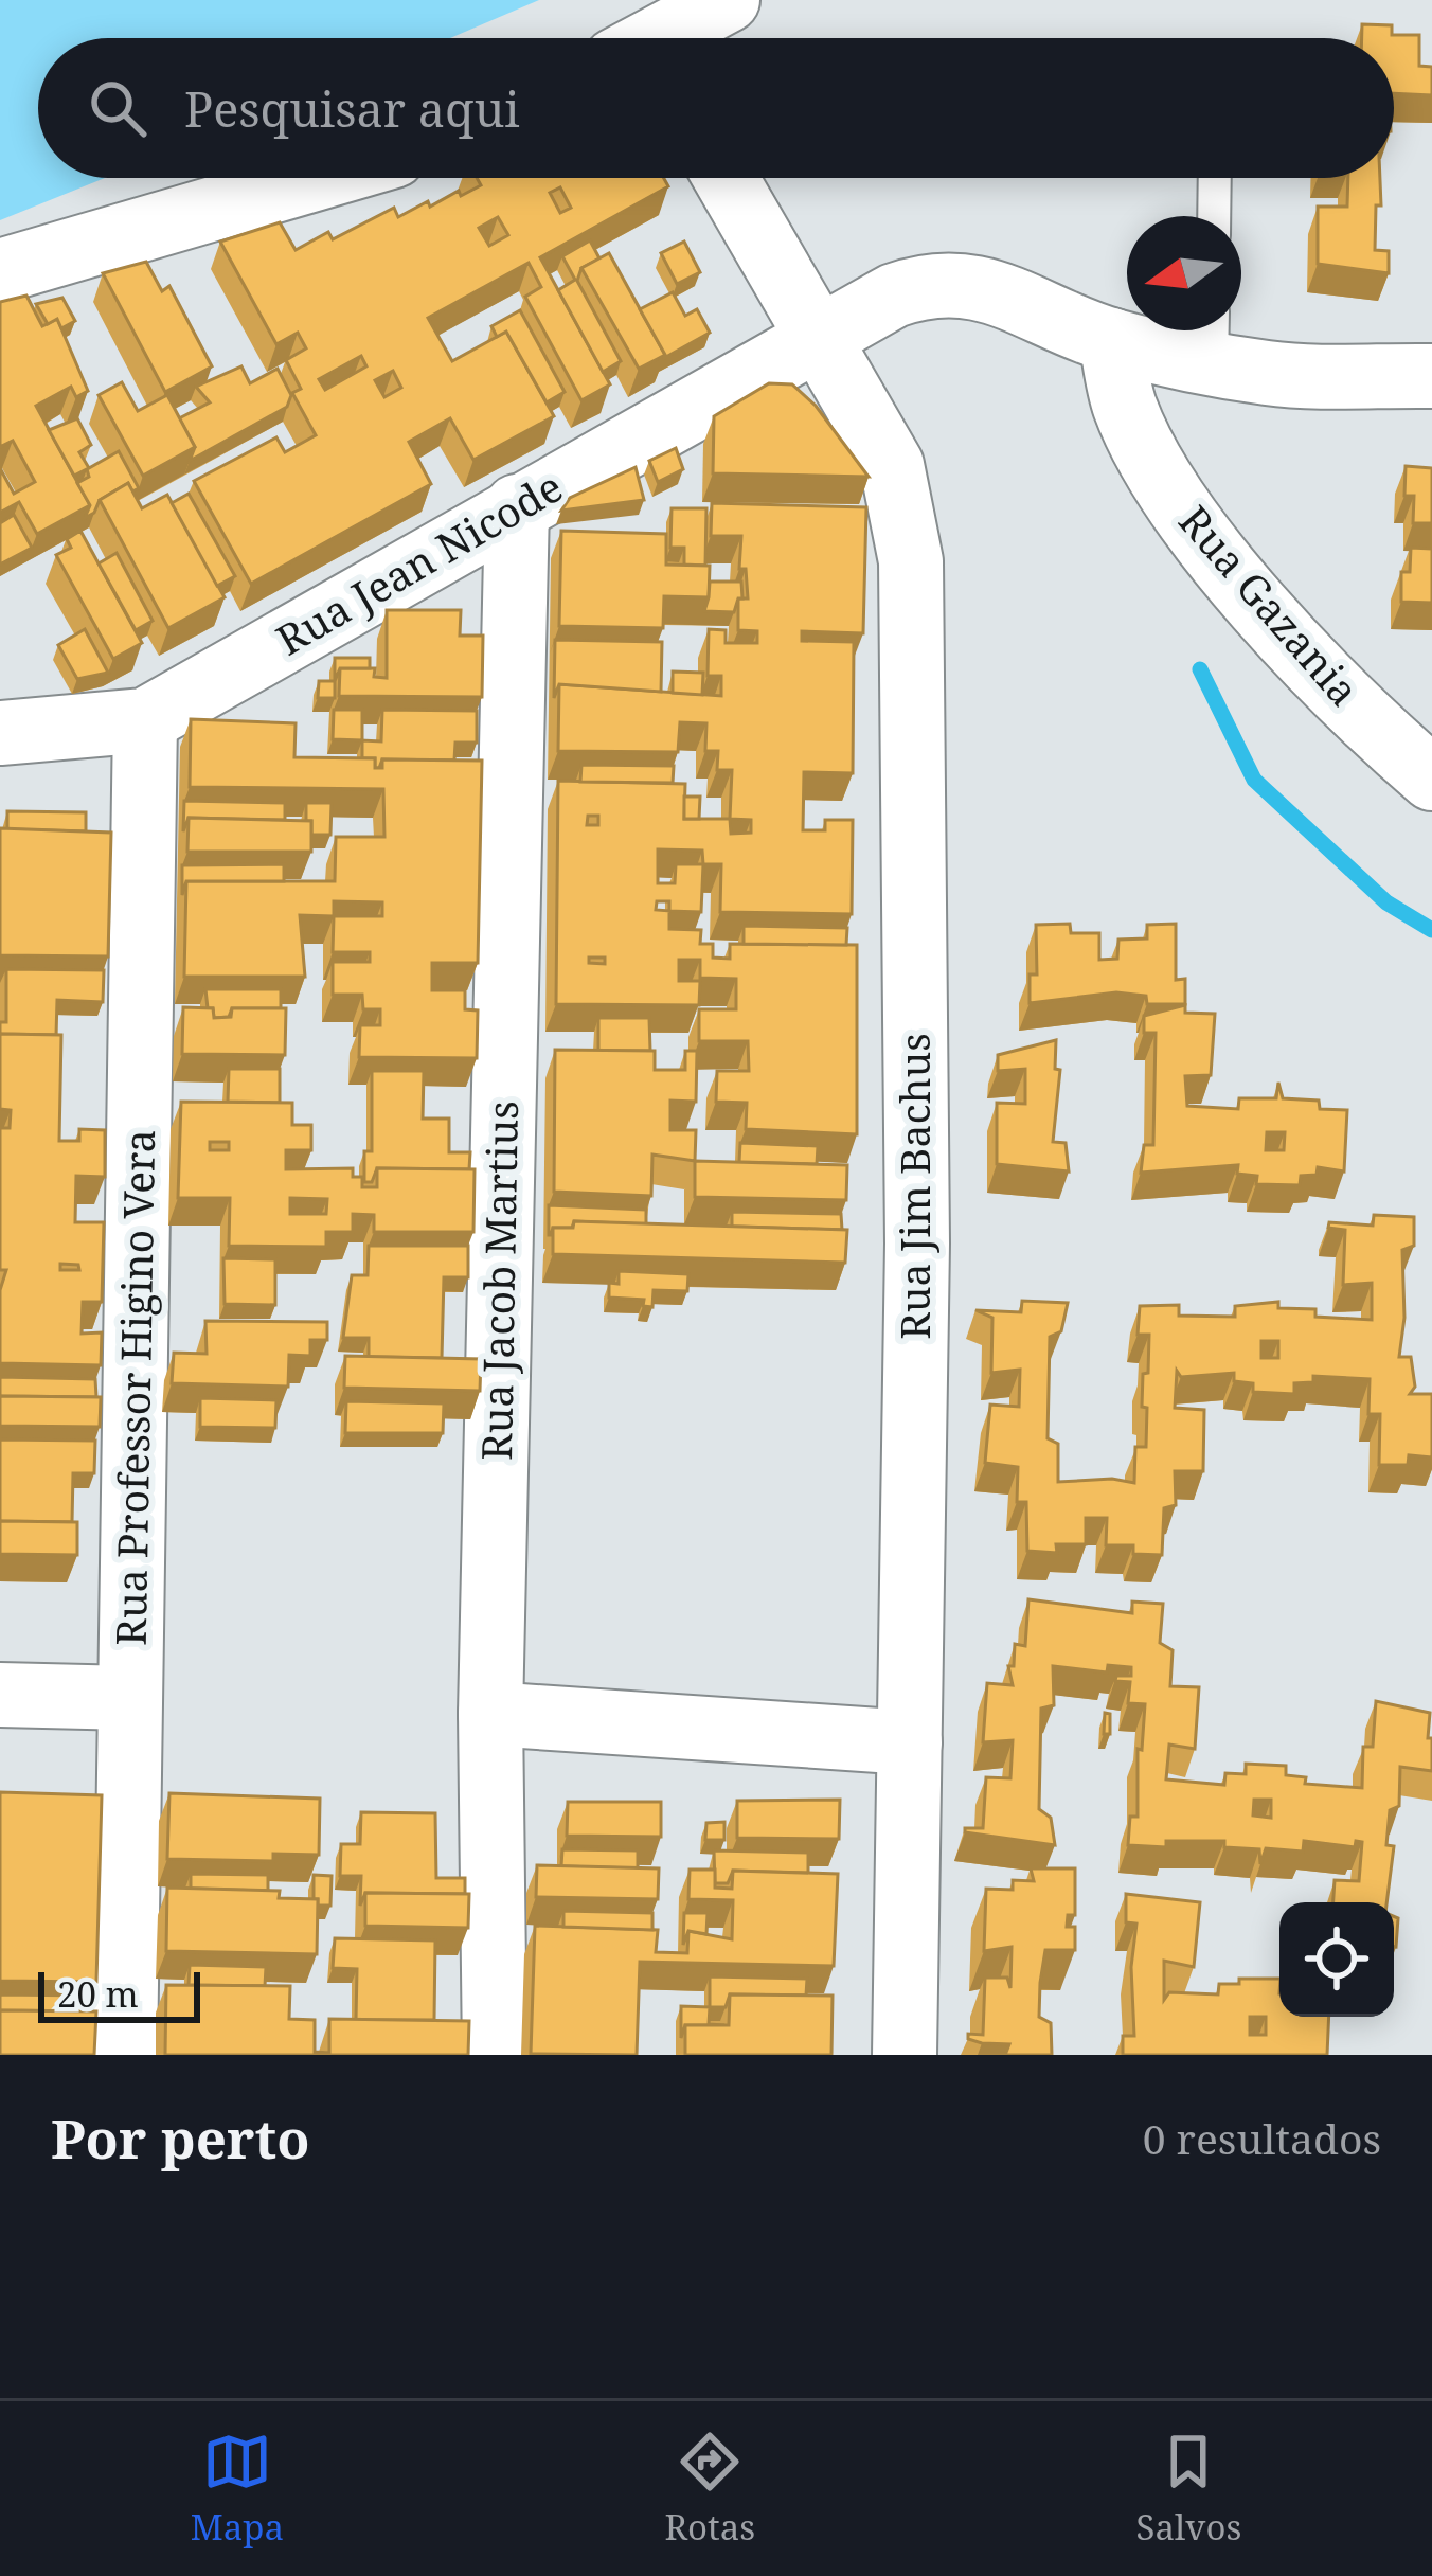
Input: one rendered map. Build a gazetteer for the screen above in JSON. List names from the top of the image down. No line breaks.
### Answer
{"streets":{"street":["Rua Jean Nicode","Rua Gazania","Rua Jim Bachus","Rua Jacob Martius","Rua Professor Higino Vera"]},"crossings":[["Rua Jean Nicode","Rua Gazania"],["Rua Jean Nicode","Rua Jim Bachus"],["Rua Jean Nicode","Rua Jacob Martius"],["Rua Jean Nicode","Rua Professor Higino Vera"]],"scale_bar":"20 m","north":"left","page":{"search":"Pesquisar aqui","scale":"20 m","heading":["Por perto","0 resultados"],"nav":["Mapa","Rotas","Salvos"]}}
